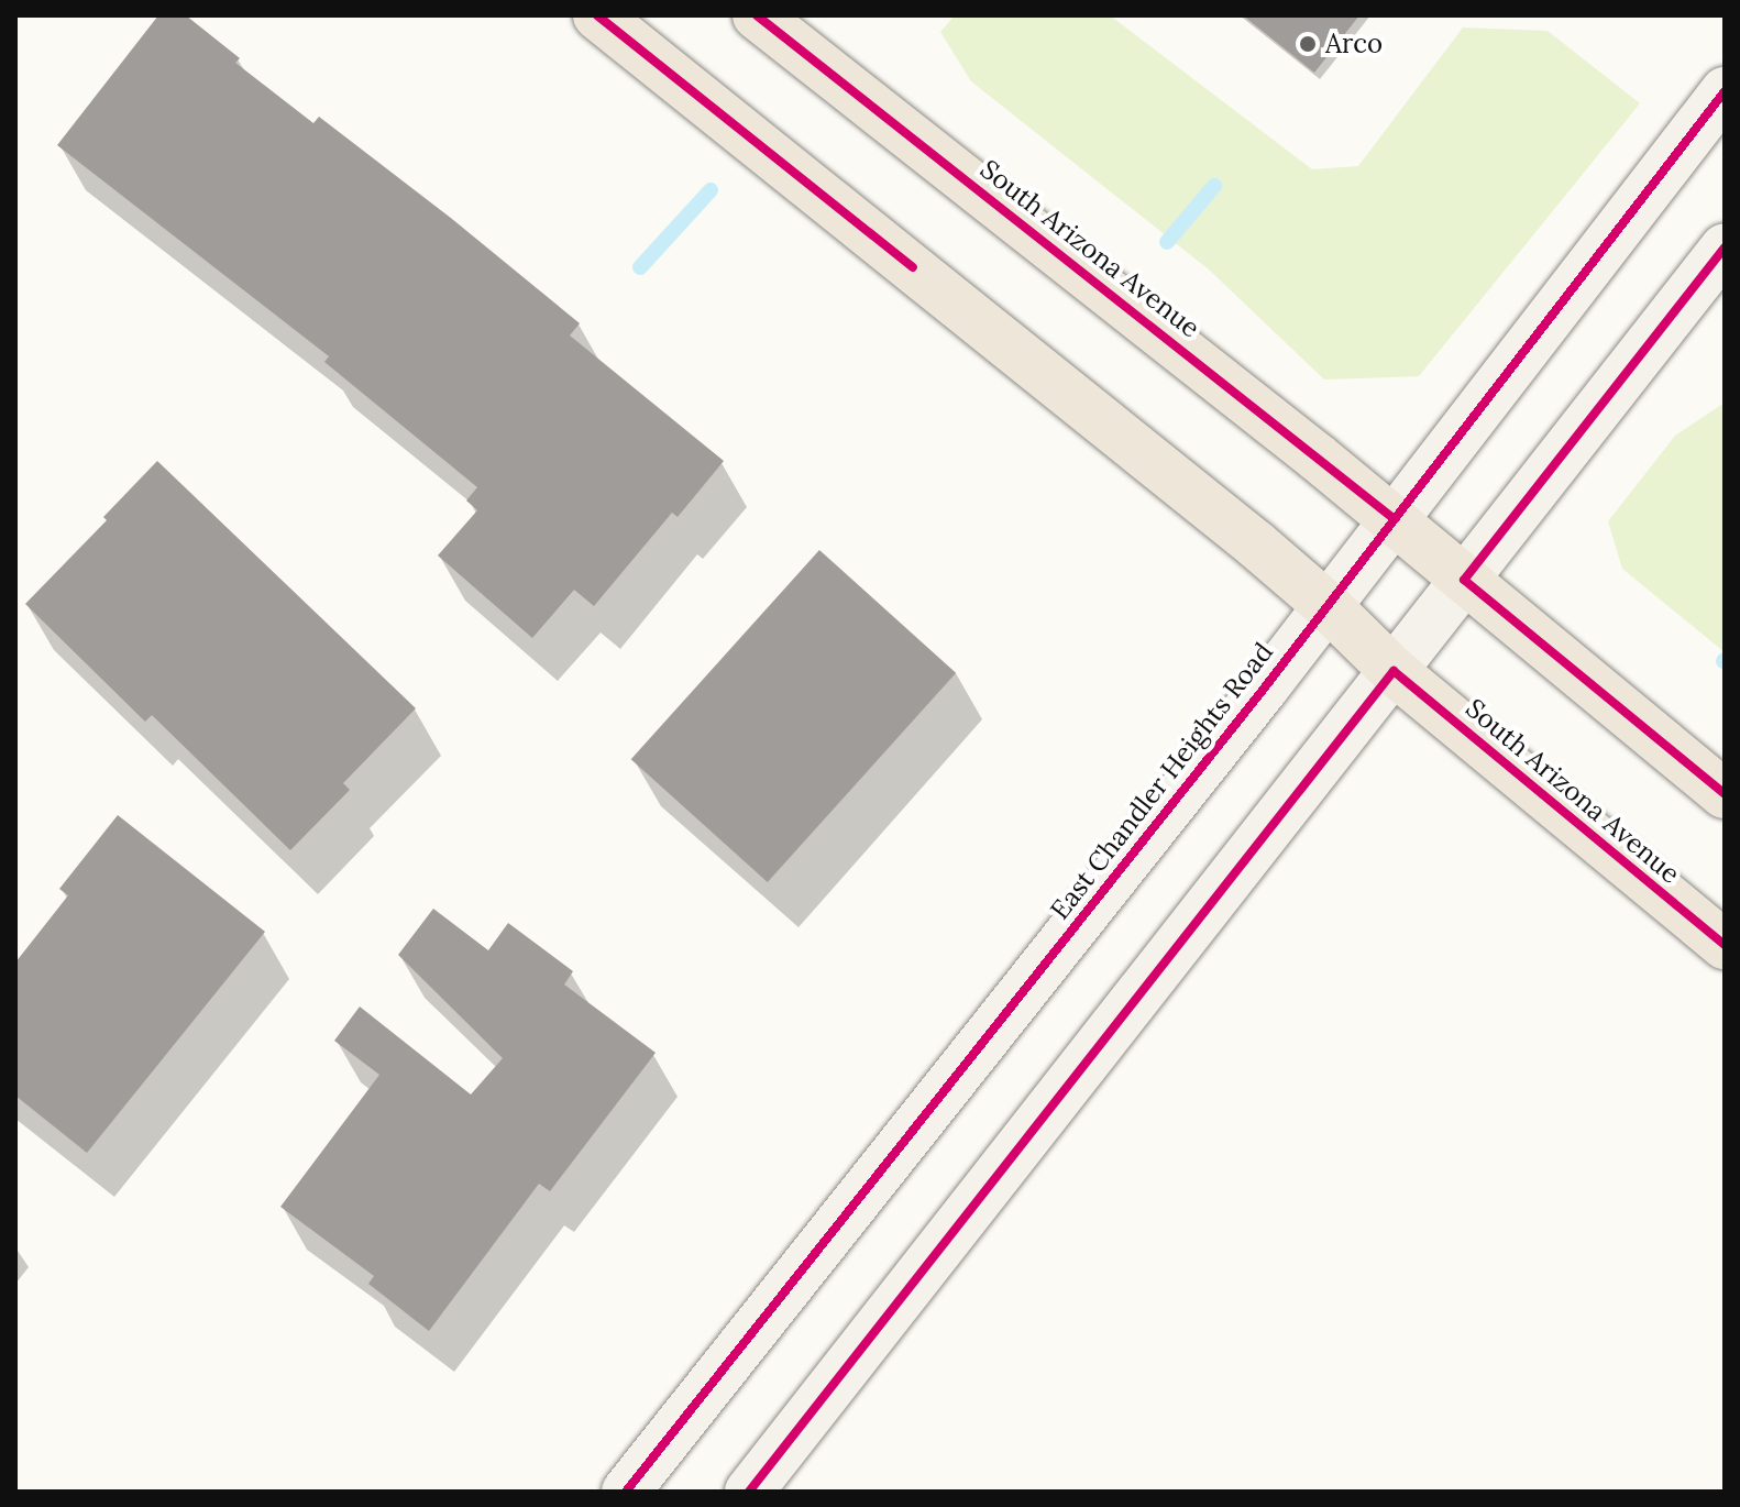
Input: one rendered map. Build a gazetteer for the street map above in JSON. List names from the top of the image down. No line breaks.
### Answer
{"streets":{"main road":["South Arizona Avenue","East Chandler Heights Road"]},"crossings":[["South Arizona Avenue","East Chandler Heights Road"]],"places":["Arco"]}
